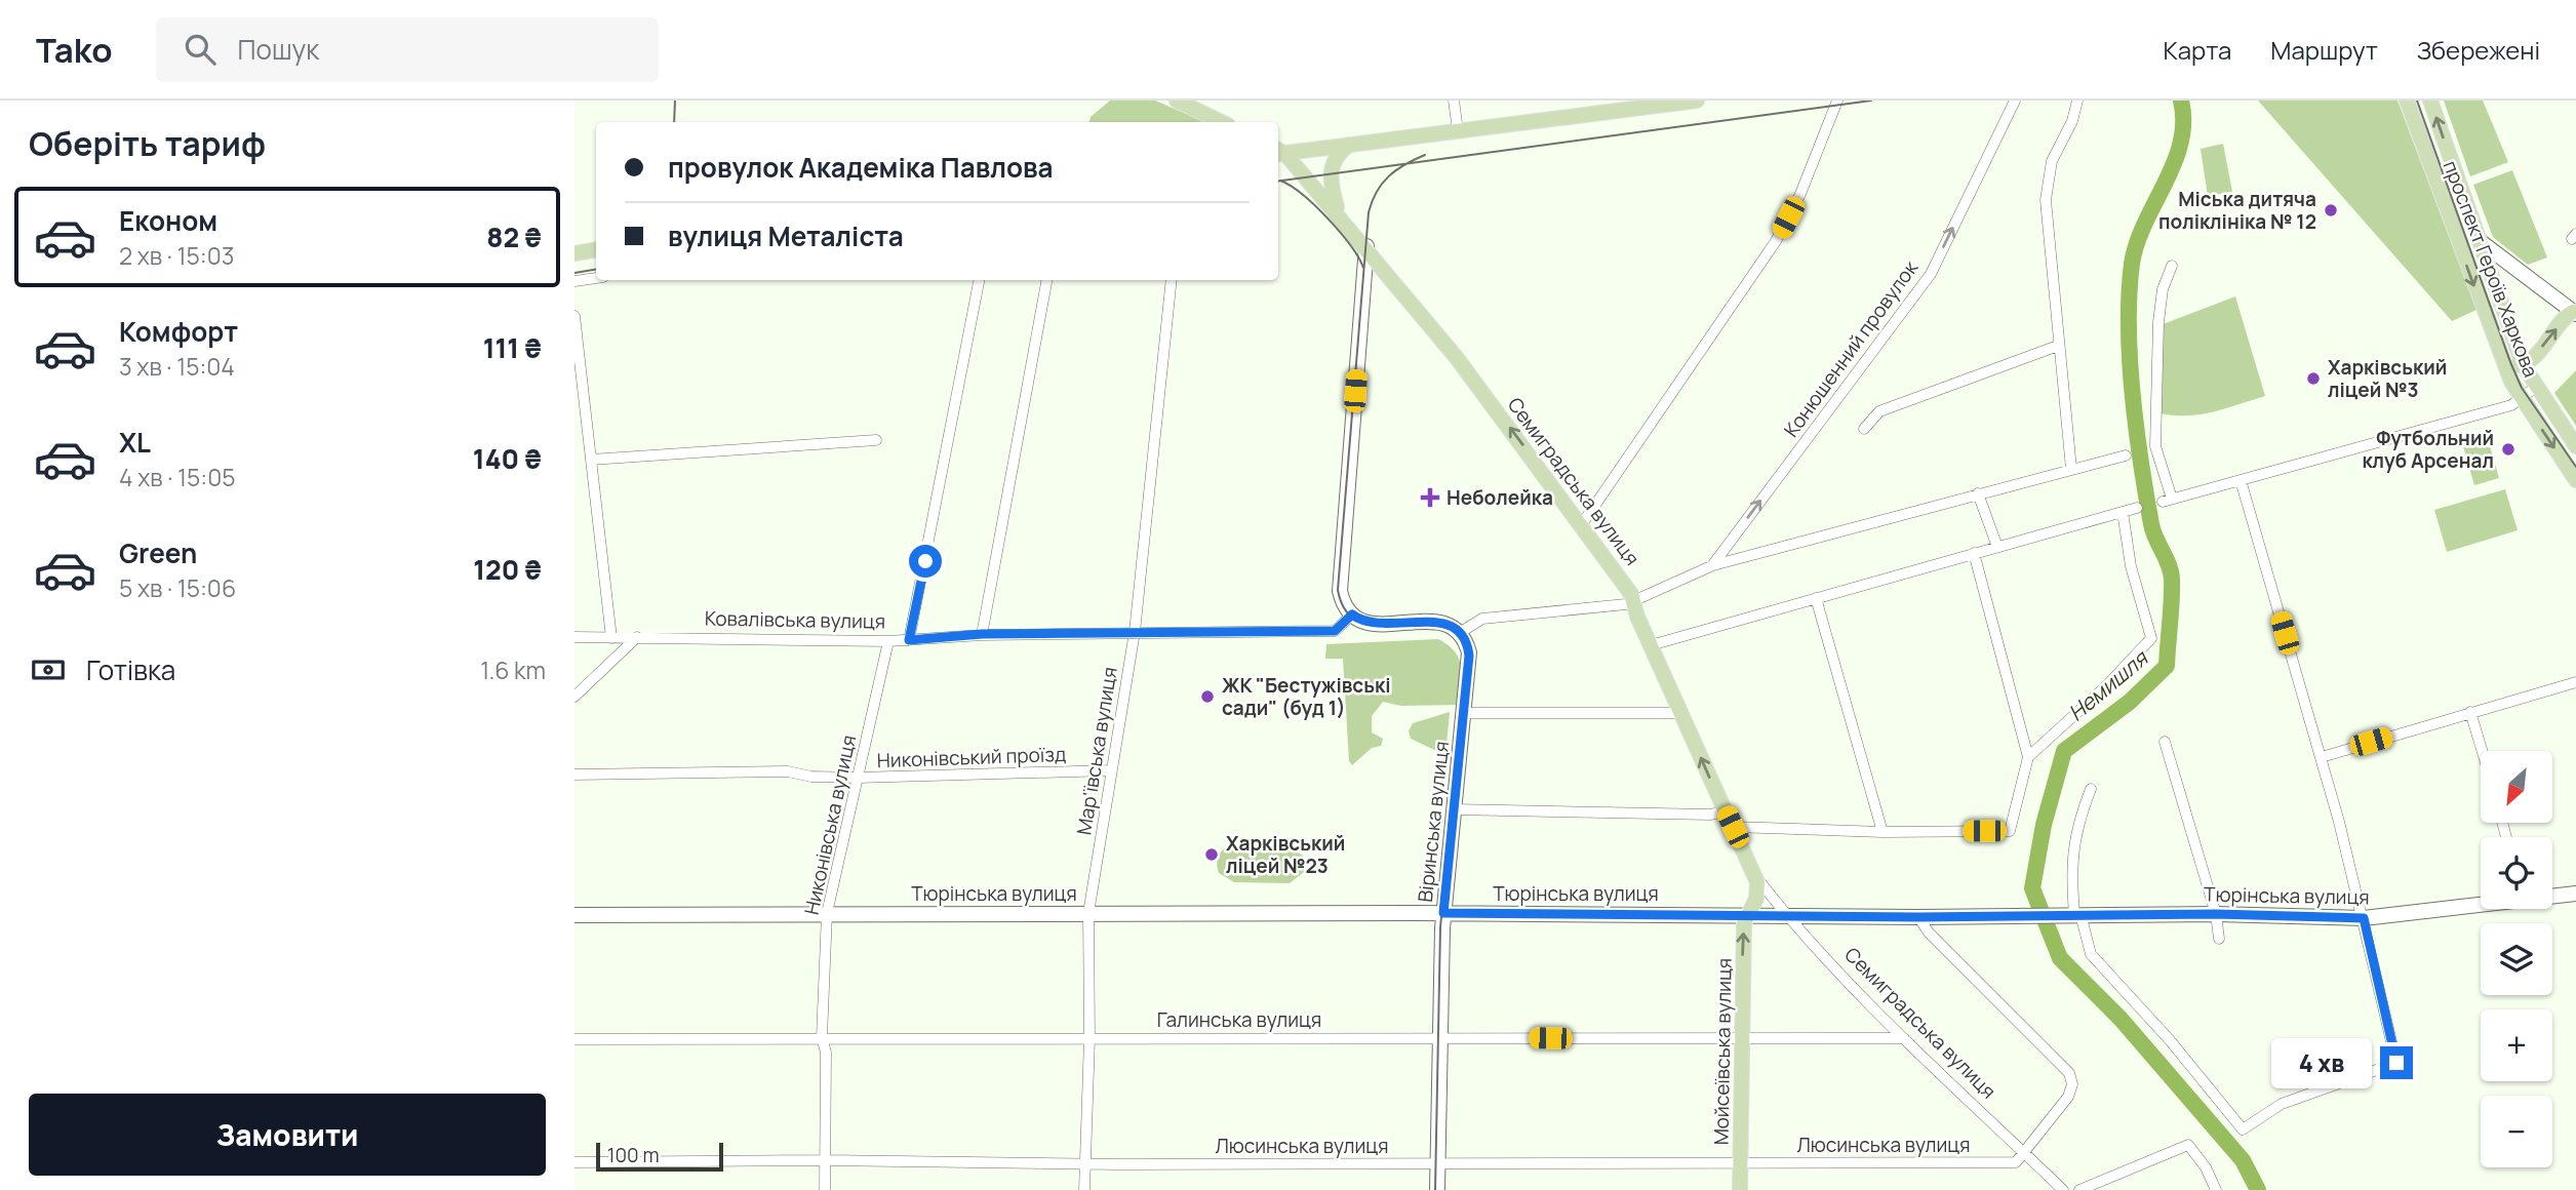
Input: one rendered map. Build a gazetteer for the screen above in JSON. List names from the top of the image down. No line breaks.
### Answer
{"streets":{"main road":["проспект Героїв Харкова","Семиградська вулиця","Віринська вулиця","Тюрінська вулиця","Мойсеївська вулиця"],"street":["Конюшенний провулок","Ковалівська вулиця","Мар'ївська вулиця","Никонівський проїзд","Никонівська вулиця","Галинська вулиця","Люсинська вулиця"]},"crossings":[["Семиградська вулиця","Тюрінська вулиця"],["Семиградська вулиця","Галинська вулиця"],["Семиградська вулиця","Люсинська вулиця"],["Ковалівська вулиця","Мар'ївська вулиця"],["Ковалівська вулиця","Никонівська вулиця"],["Мар'ївська вулиця","Никонівський проїзд"],["Мар'ївська вулиця","Тюрінська вулиця"],["Мар'ївська вулиця","Галинська вулиця"],["Мар'ївська вулиця","Люсинська вулиця"],["Никонівський проїзд","Никонівська вулиця"],["Віринська вулиця","Тюрінська вулиця"],["Віринська вулиця","Галинська вулиця"],["Віринська вулиця","Люсинська вулиця"],["Никонівська вулиця","Тюрінська вулиця"],["Никонівська вулиця","Галинська вулиця"],["Никонівська вулиця","Люсинська вулиця"],["Тюрінська вулиця","Мойсеївська вулиця"],["Галинська вулиця","Мойсеївська вулиця"],["Мойсеївська вулиця","Люсинська вулиця"]],"one_way":["Конюшенний провулок","Мойсеївська вулиця"],"water":["Немишля"],"places":{"other":["Міська дитяча поліклініка № 12","Харківський ліцей №3","Футбольний клуб Арсенал","ЖК \"Бестужівські сади\" (буд 1)","Харківський ліцей №23"],"health":["Неболейка"]},"scale_bar":"100 m","north":"bottom left","page":{"header":"Tako","search":"Пошук","nav":["Карта","Маршрут","Збережені"],"heading":"Оберіть тариф","banner":["провулок Академіка Павлова","вулиця Металіста"],"list":[{"name":"Економ","note":"2 хв · 15:03","value":"82 ₴"},{"name":"Комфорт","note":"3 хв · 15:04","value":"111 ₴"},{"name":"XL","note":"4 хв · 15:05","value":"140 ₴"},{"name":"Green","note":"5 хв · 15:06","value":"120 ₴"}],"pay":["Готівка","1.6 km"],"map_buttons":["+","−"],"bubble":"4 хв","buttons":"Замовити","scale":"100 m"}}
